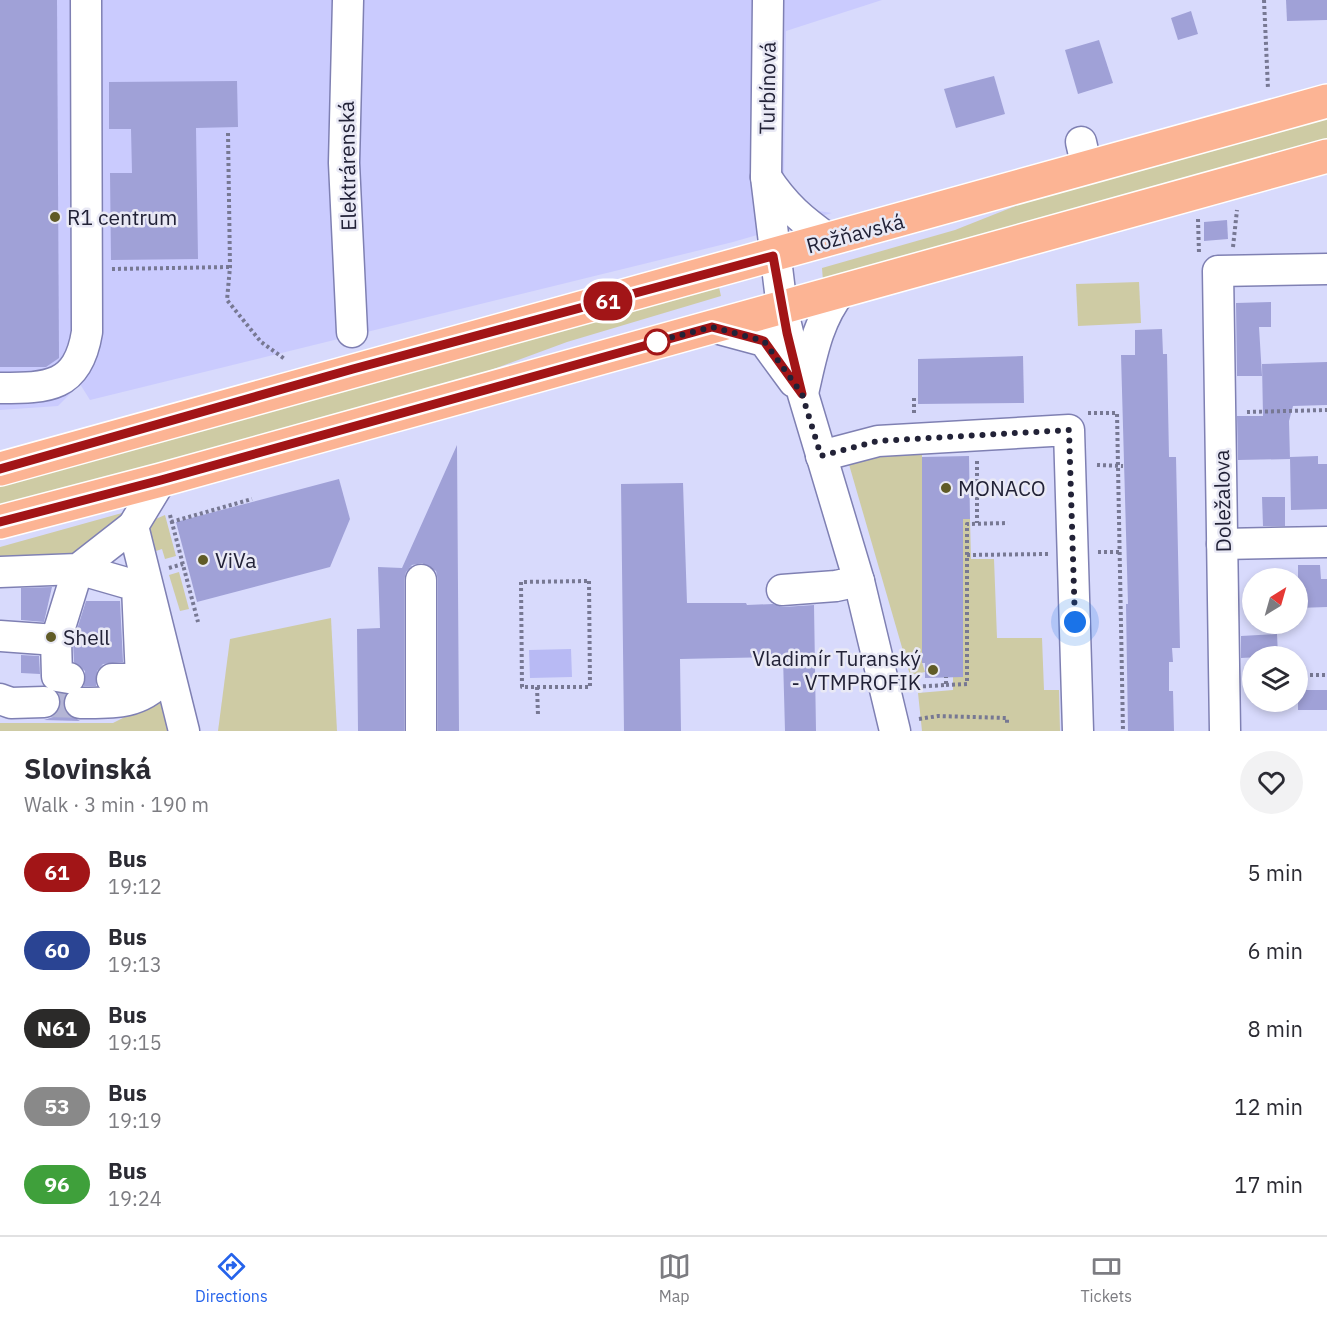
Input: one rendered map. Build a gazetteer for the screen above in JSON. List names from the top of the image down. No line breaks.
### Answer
{"streets":{"main road":["Rožňavská"],"street":["Turbínová","Elektrárenská","Doležalova"]},"crossings":[["Turbínová","Rožňavská"]],"places":["R1 centrum","MONACO","ViVa","Shell","Vladimír Turanský - VTMPROFIK"],"lines":["bus line 61"],"north":"top right","page":{"on_map":"61","heading":["Slovinská","Walk · 3 min · 190 m"],"list":[{"mark":"61","name":"Bus","note":"19:12","value":"5 min"},{"mark":"60","name":"Bus","note":"19:13","value":"6 min"},{"mark":"N61","name":"Bus","note":"19:15","value":"8 min"},{"mark":"53","name":"Bus","note":"19:19","value":"12 min"},{"mark":"96","name":"Bus","note":"19:24","value":"17 min"}],"tabs":["Directions","Map","Tickets"]}}
